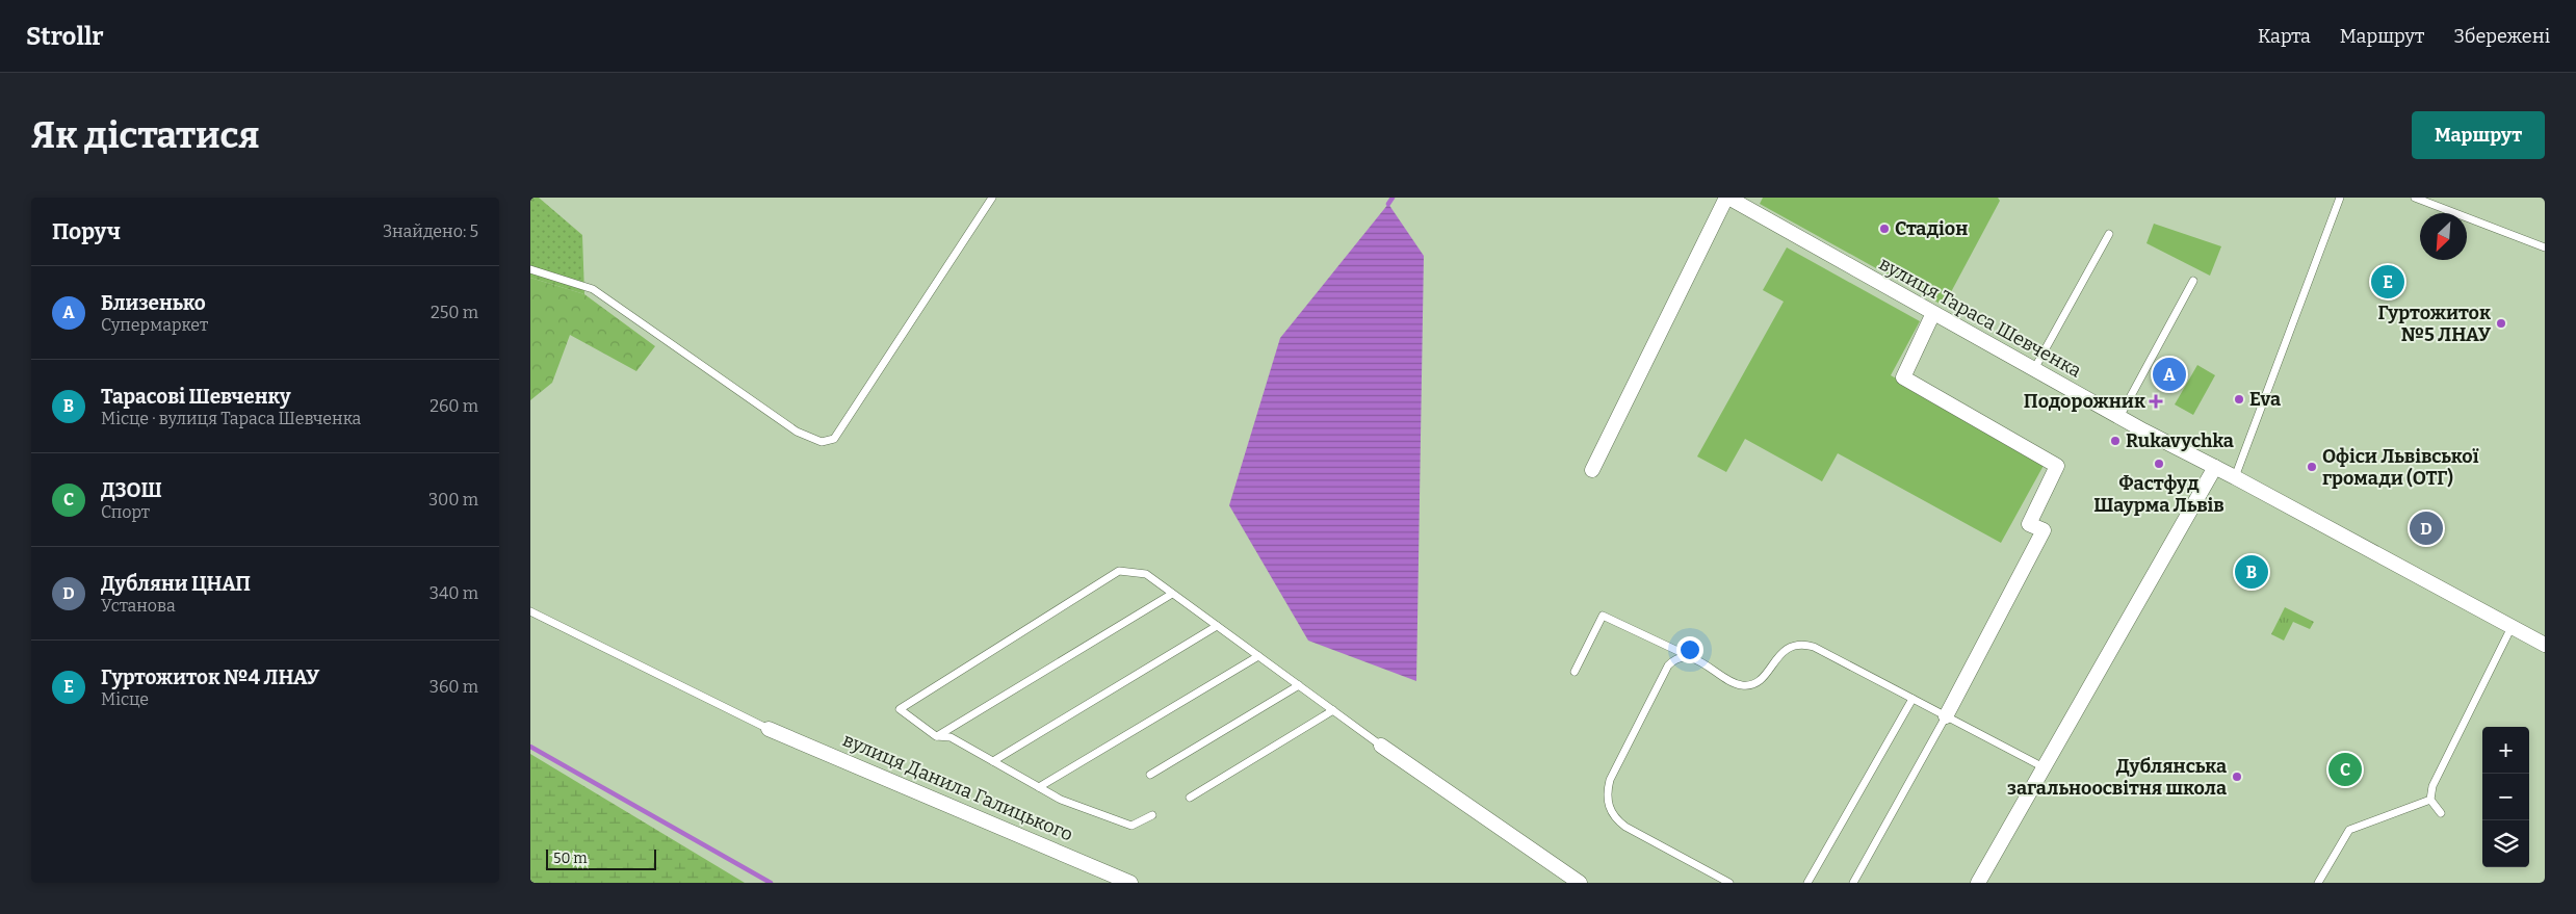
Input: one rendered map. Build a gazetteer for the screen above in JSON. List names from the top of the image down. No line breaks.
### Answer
{"streets":{"street":["вулиця Тараса Шевченка","вулиця Данила Галицького"]},"places":{"other":["Стадіон","Гуртожиток №5 ЛНАУ","Eva","Rukavychka","Фастфуд Шаурма Львів","Офіси Львівської громади (ОТГ)","Дублянська загальноосвітня школа"],"health":["Подорожник"]},"scale_bar":"50 m","north":"bottom left","page":{"header":"Strollr","nav":["Карта","Маршрут","Збережені"],"buttons":"Маршрут","title":"Як дістатися","heading":["Поруч","Знайдено: 5"],"pins":["E","A","D","B","C"],"list":[{"mark":"A","name":"Близенько","note":"Супермаркет","value":"250 m"},{"mark":"B","name":"Тарасові Шевченку","note":"Місце · вулиця Тараса Шевченка","value":"260 m"},{"mark":"C","name":"ДЗОШ","note":"Спорт","value":"300 m"},{"mark":"D","name":"Дубляни ЦНАП","note":"Установа","value":"340 m"},{"mark":"E","name":"Гуртожиток №4 ЛНАУ","note":"Місце","value":"360 m"}],"map_buttons":["+","−"],"scale":"50 m"}}
